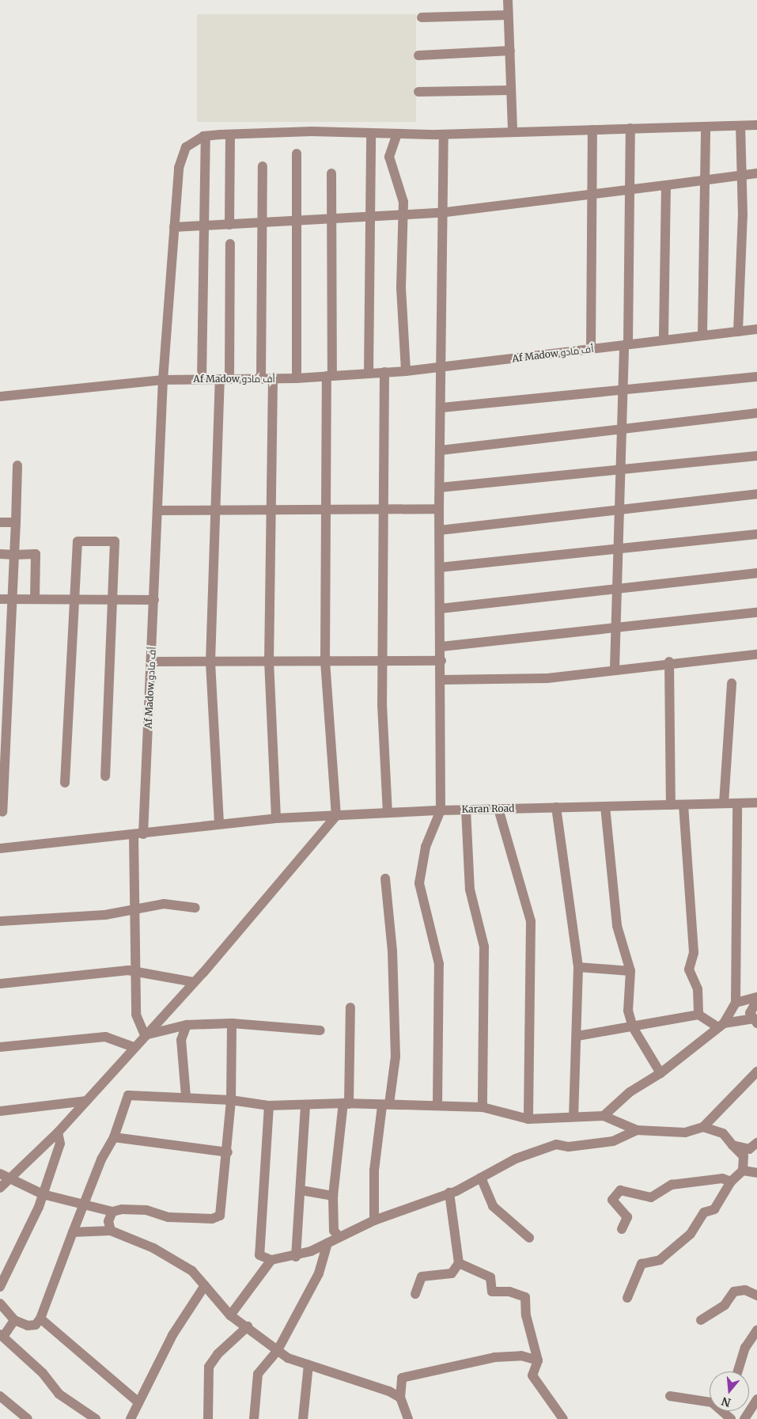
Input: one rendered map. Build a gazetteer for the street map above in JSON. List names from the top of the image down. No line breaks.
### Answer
{"streets":{"street":["Af Madow أف مادو","Karan Road"]},"crossings":[["Af Madow أف مادو","Karan Road"]],"north":"bottom"}
